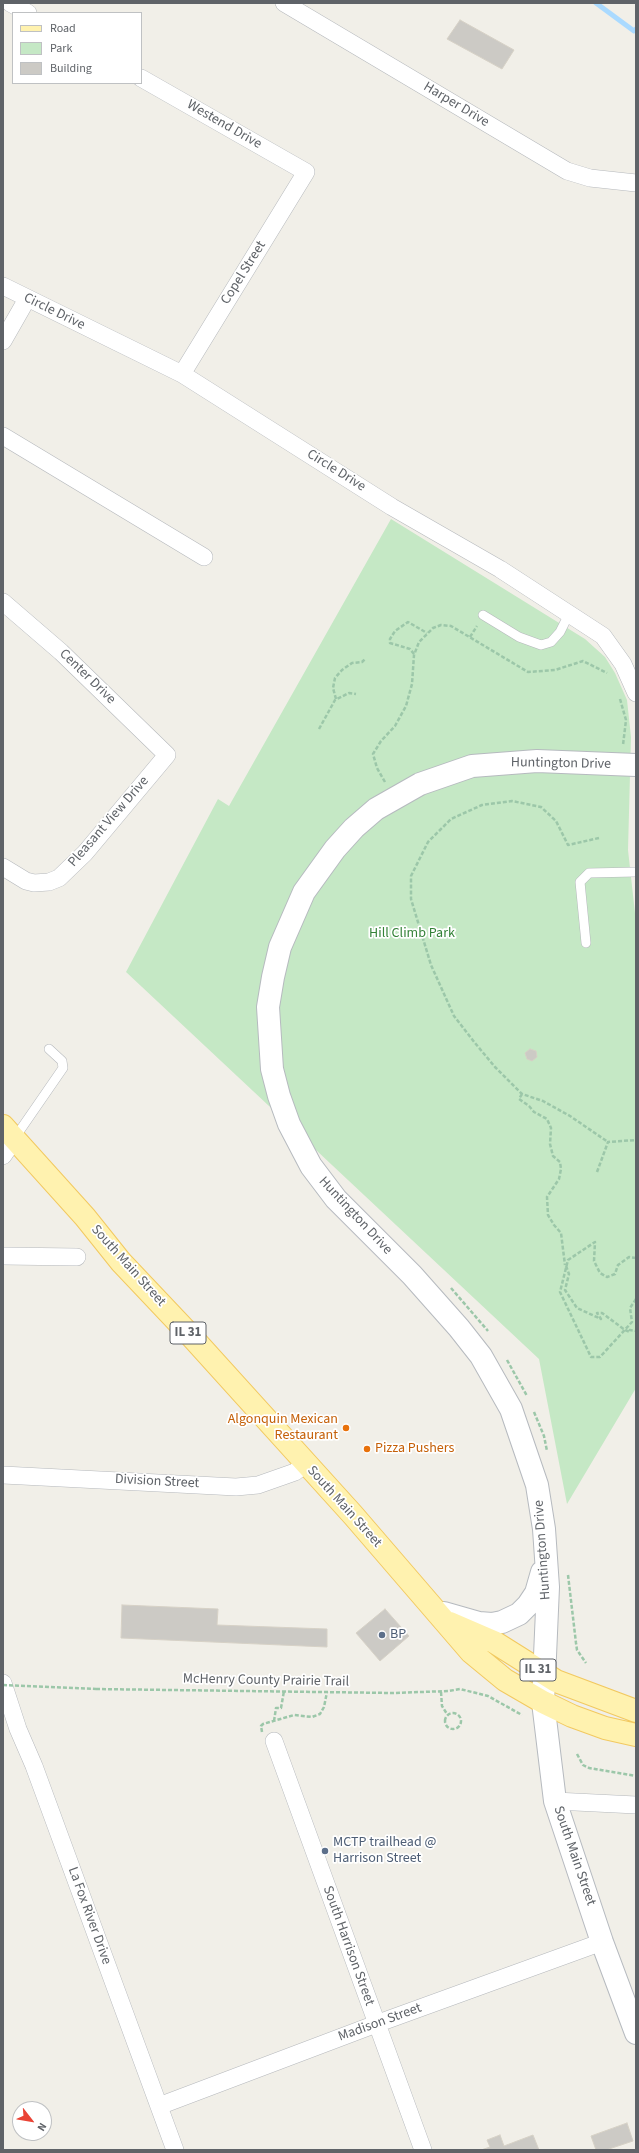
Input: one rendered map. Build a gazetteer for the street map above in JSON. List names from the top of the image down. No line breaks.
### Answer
{"streets":{"main road":["South Main Street","IL 31"],"street":["Harper Drive","Westend Drive","Copel Street","Circle Drive","Center Drive","Huntington Drive","Pleasant View Drive","Division Street","La Fox River Drive","South Harrison Street","Madison Street"],"path":["McHenry County Prairie Trail"]},"crossings":[["Westend Drive","Copel Street"],["Copel Street","Circle Drive"],["Center Drive","Pleasant View Drive"],["Huntington Drive","South Main Street"],["Huntington Drive","IL 31"],["South Main Street","IL 31"],["South Main Street","Division Street"],["South Main Street","Madison Street"],["McHenry County Prairie Trail","La Fox River Drive"],["La Fox River Drive","Madison Street"],["South Harrison Street","Madison Street"]],"parks":["Hill Climb Park"],"places":["Algonquin Mexican Restaurant","Pizza Pushers","BP","MCTP trailhead @ Harrison Street"],"legend":["Road","Park","Building"],"north":"bottom right"}
